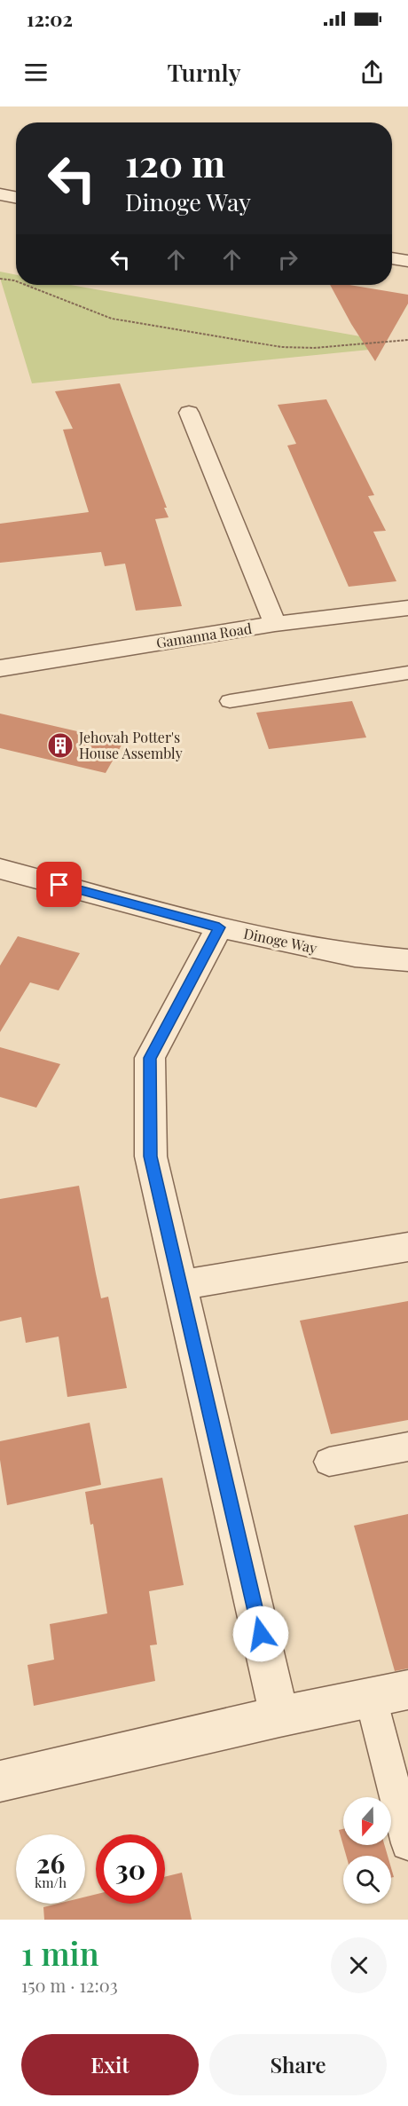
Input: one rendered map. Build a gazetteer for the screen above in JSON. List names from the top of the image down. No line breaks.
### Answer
{"streets":{"street":["Gamanna Road","Dinoge Way"]},"places":{"building":["Jehovah Potter's House Assembly"]},"north":"bottom","page":{"status":"12:02","header":"Turnly","turn":["120 m","Dinoge Way"],"speed":"26 km/h","limit":"30","heading":["1 min","150 m · 12:03"],"buttons":["Exit","Share"]}}
